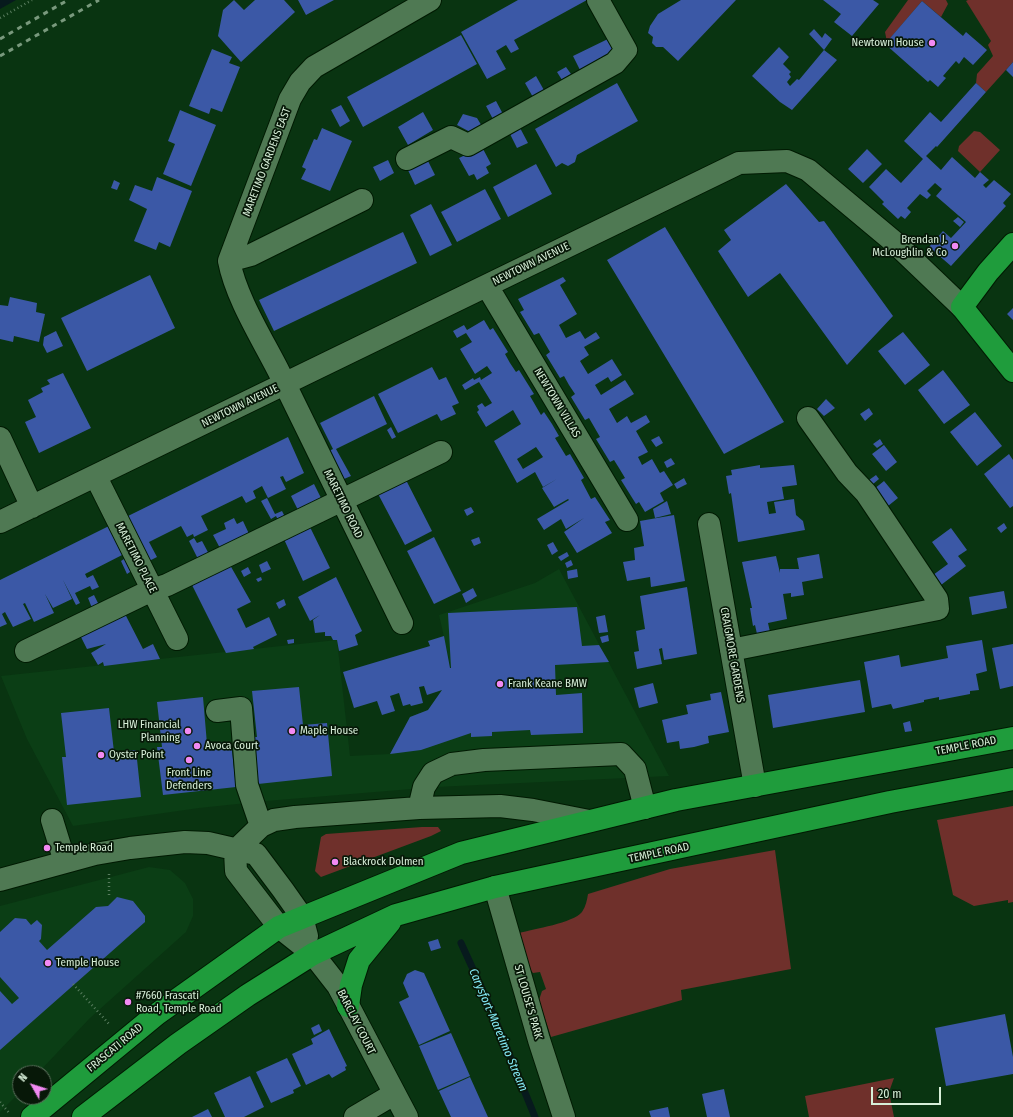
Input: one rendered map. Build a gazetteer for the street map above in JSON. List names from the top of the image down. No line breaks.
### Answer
{"streets":{"highway":["NEWTOWN AVENUE","TEMPLE ROAD","FRASCATI ROAD"],"street":["MARETIMO GARDENS EAST","NEWTOWN VILLAS","MARETIMO ROAD","MARETIMO PLACE","CRAIGMORE GARDENS","ST LOUISE'S PARK","BARCLAY COURT"]},"crossings":[["NEWTOWN AVENUE","NEWTOWN VILLAS"],["NEWTOWN AVENUE","MARETIMO ROAD"],["NEWTOWN AVENUE","MARETIMO PLACE"],["CRAIGMORE GARDENS","TEMPLE ROAD"],["TEMPLE ROAD","ST LOUISE'S PARK"],["TEMPLE ROAD","BARCLAY COURT"],["TEMPLE ROAD","FRASCATI ROAD"]],"water":["Carysfort-Maretimo Stream"],"places":["Newtown House","Brendan J. McLoughlin & Co","Frank Keane BMW","LHW Financial Planning","Maple House","Avoca Court","Oyster Point","Front Line Defenders","Temple Road","Blackrock Dolmen","Temple House","#7660 Frascati Road, Temple Road"],"scale_bar":"20 m","north":"top left"}
